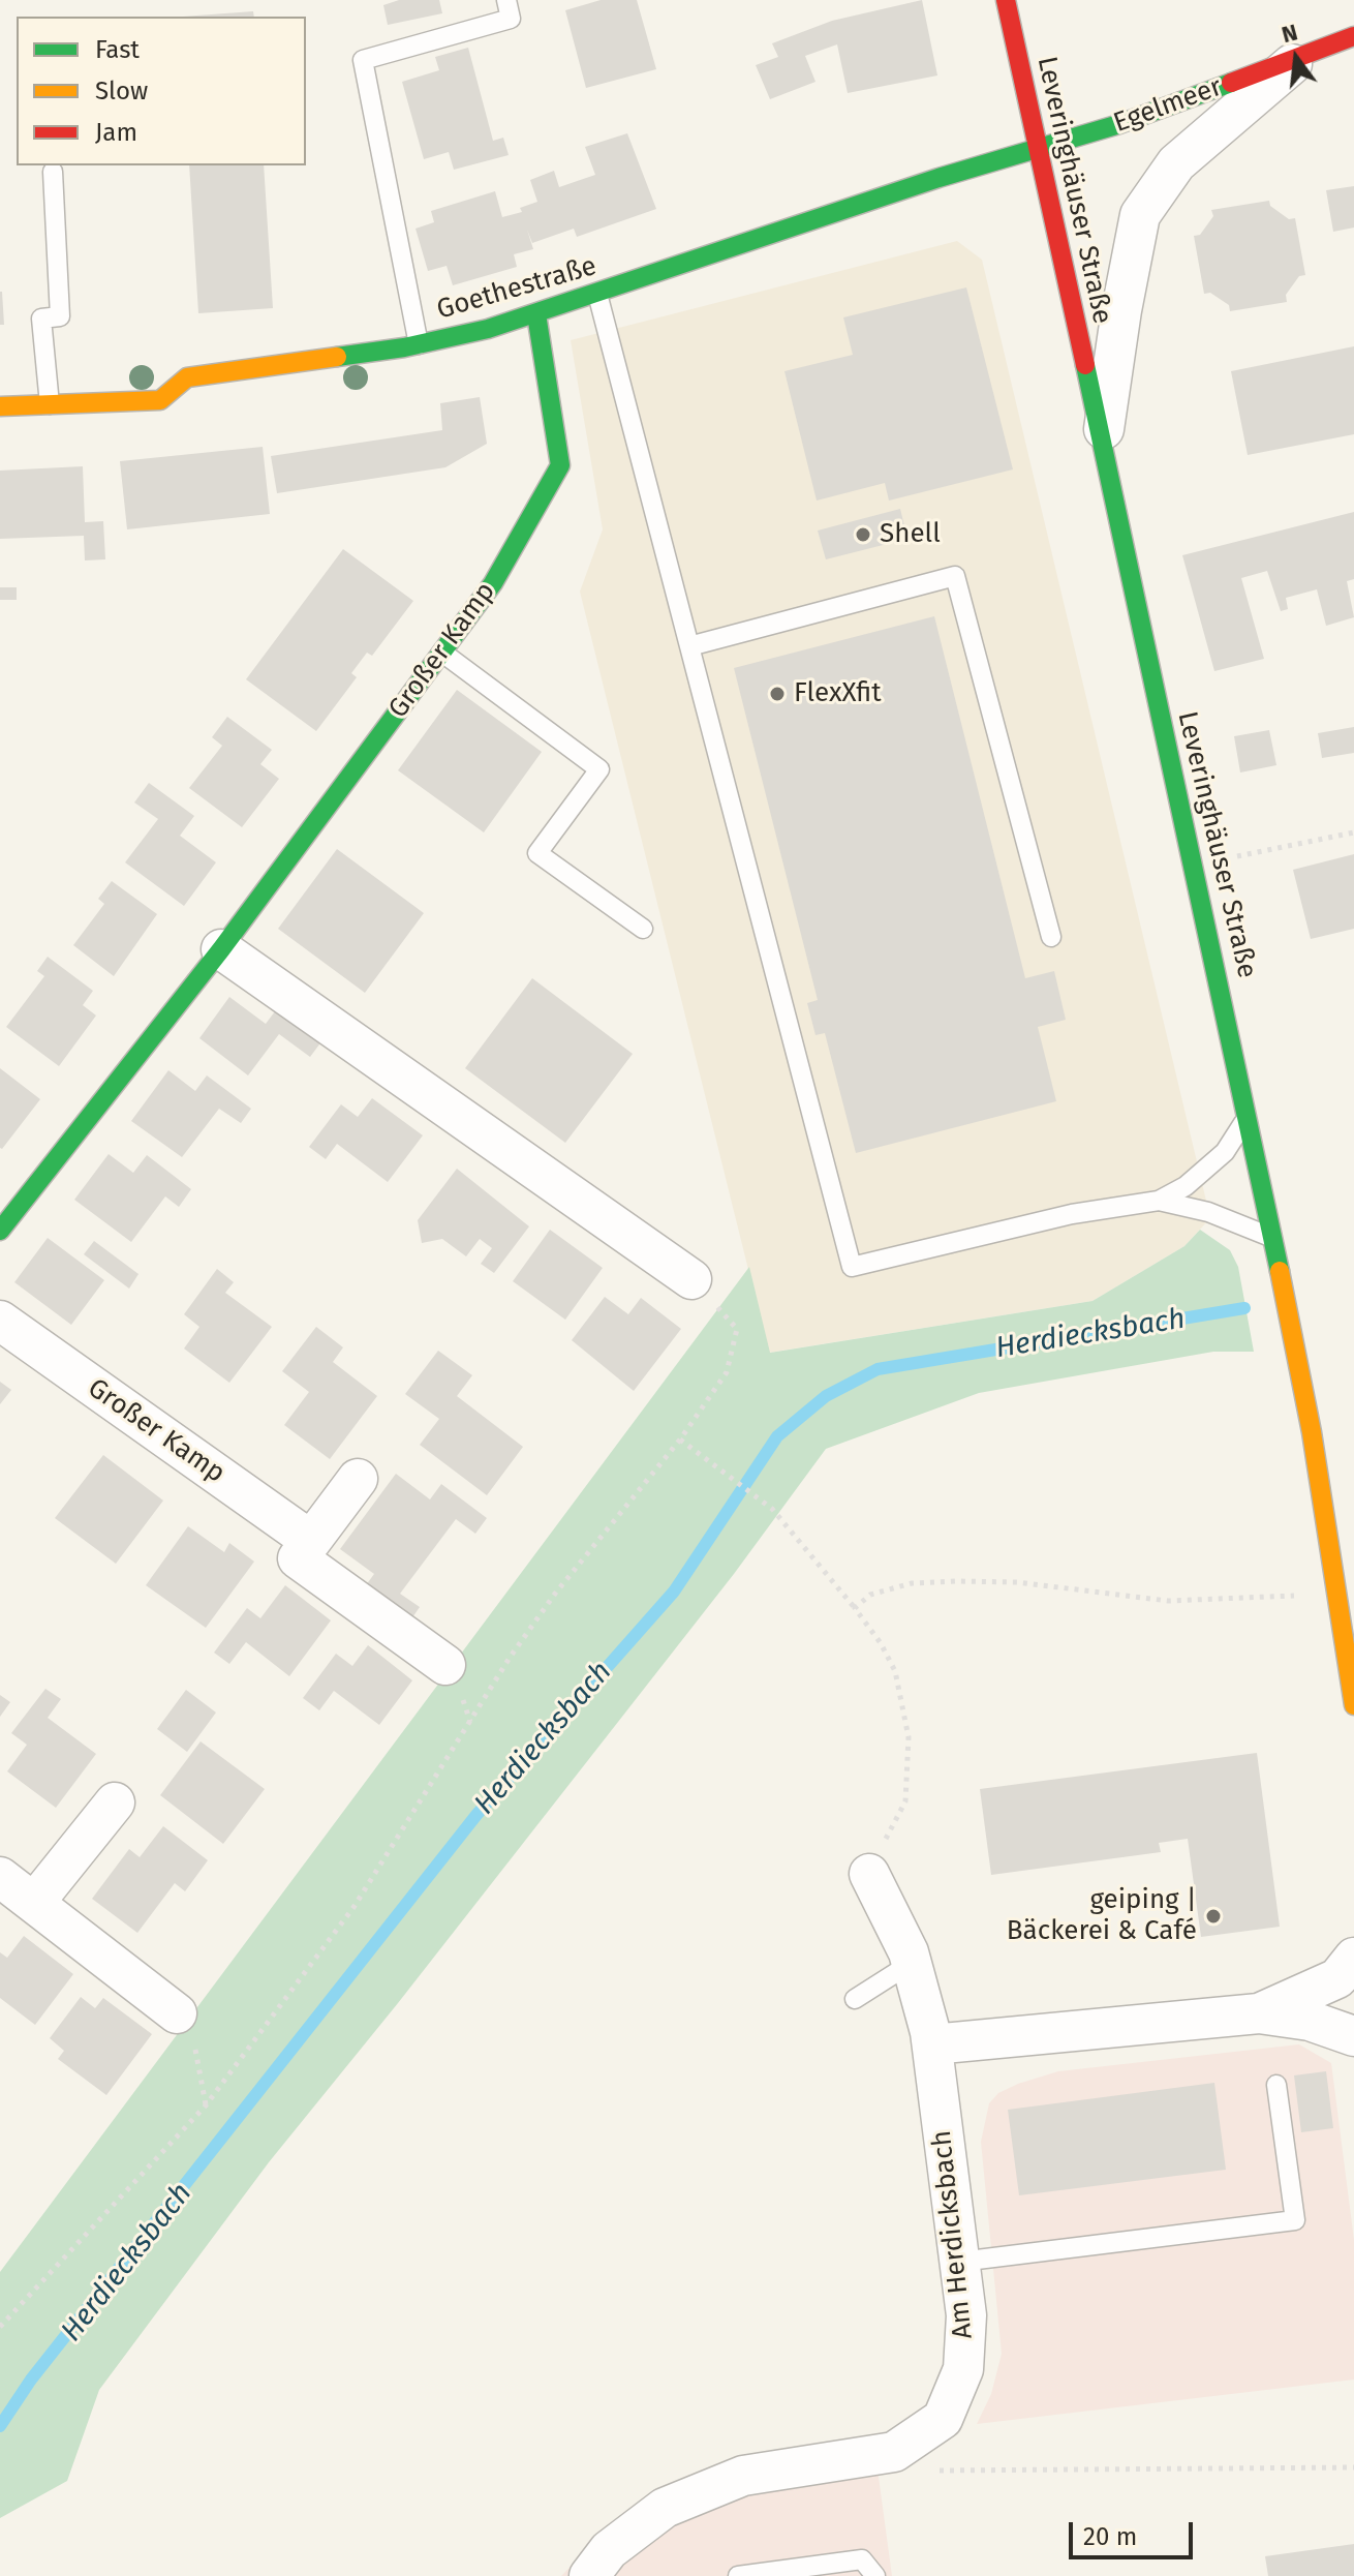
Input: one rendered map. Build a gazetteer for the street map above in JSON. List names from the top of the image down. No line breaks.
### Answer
{"streets":{"street":["Egelmeer","Leveringhäuser Straße","Goethestraße","Großer Kamp","Am Herdicksbach"]},"crossings":[["Egelmeer","Leveringhäuser Straße"],["Egelmeer","Goethestraße"],["Leveringhäuser Straße","Goethestraße"],["Goethestraße","Großer Kamp"]],"water":["Herdiecksbach"],"places":["Shell","FlexXfit","geiping | Bäckerei & Café"],"legend":["Fast","Slow","Jam"],"scale_bar":"20 m","north":"top"}
